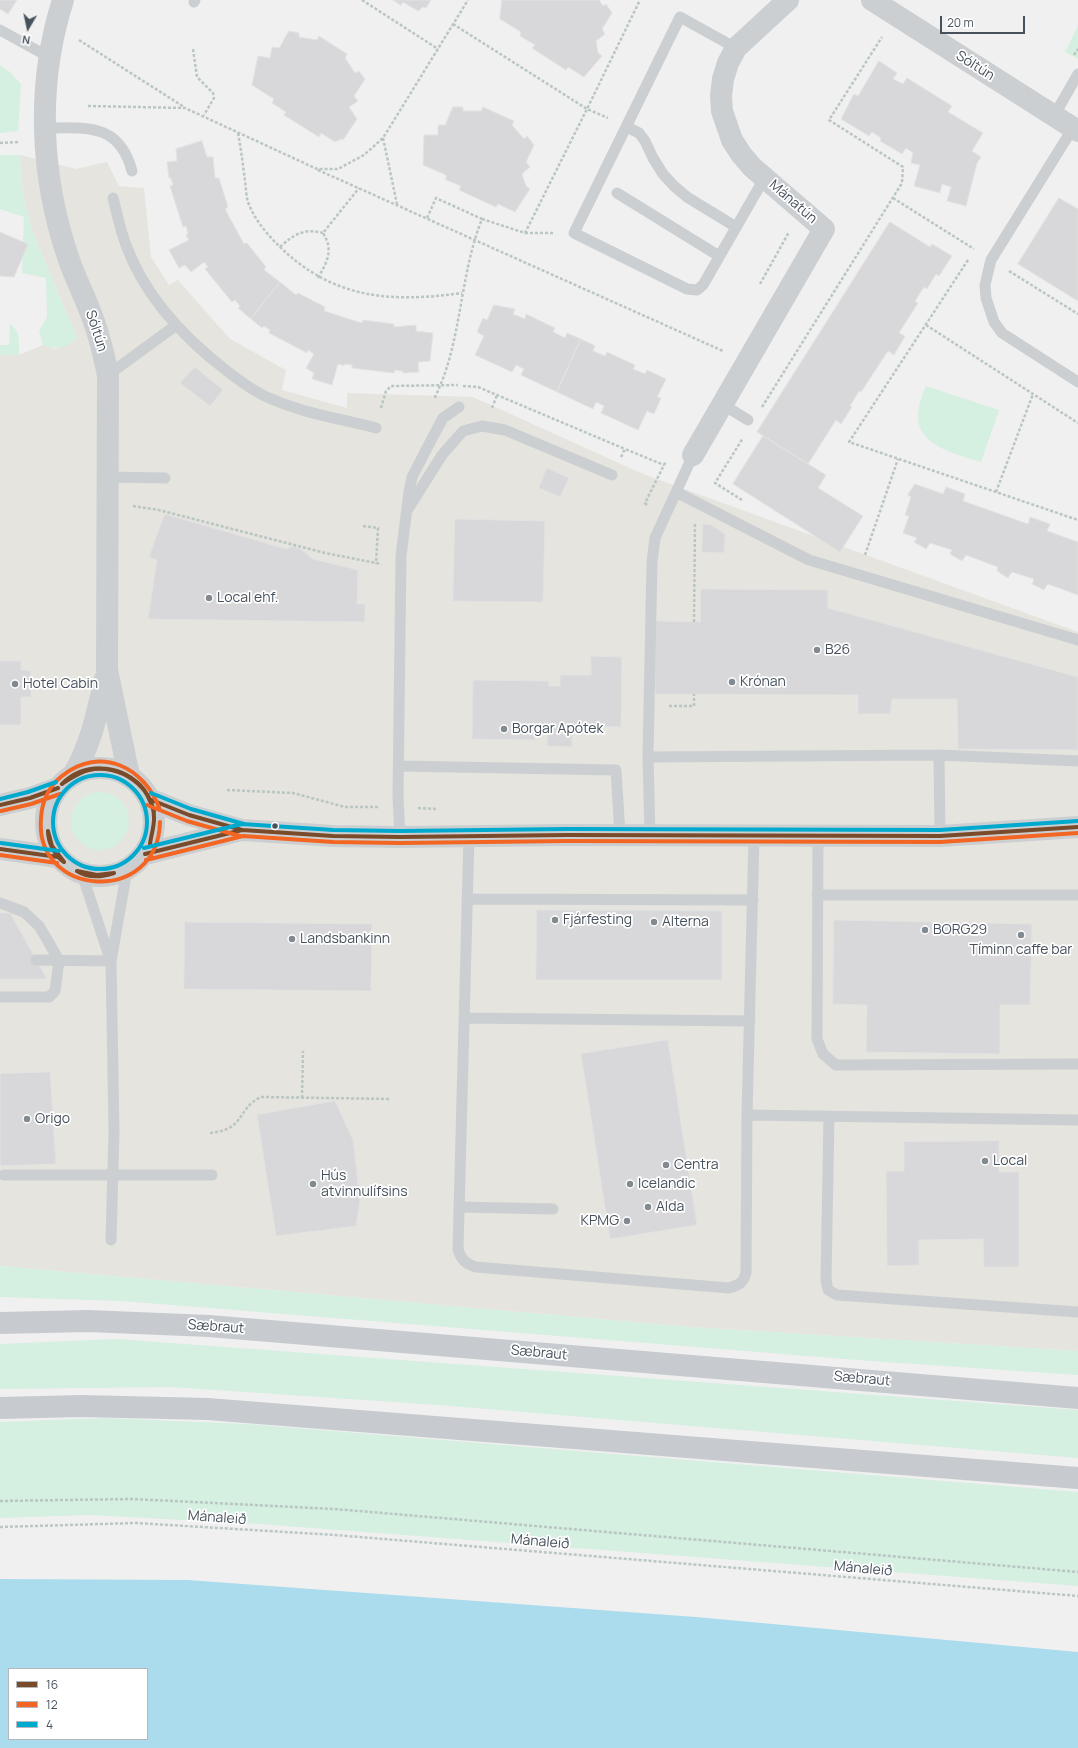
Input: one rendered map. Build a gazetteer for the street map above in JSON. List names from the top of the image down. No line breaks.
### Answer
{"streets":{"main road":["Sæbraut"],"street":["Sóltún","Mánatún"],"path":["Mánaleið"]},"places":["Local ehf.","B26","Krónan","Hotel Cabin","Borgar Apótek","Fjárfesting","Alterna","BORG29","Tíminn caffe bar","Landsbankinn","Origo","Local","Centra","Hús atvinnulífsins","Icelandic","Alda","KPMG"],"lines":["transit line 12","transit line 16","transit line 4"],"legend":["16","12","4"],"scale_bar":"20 m","north":"bottom"}
